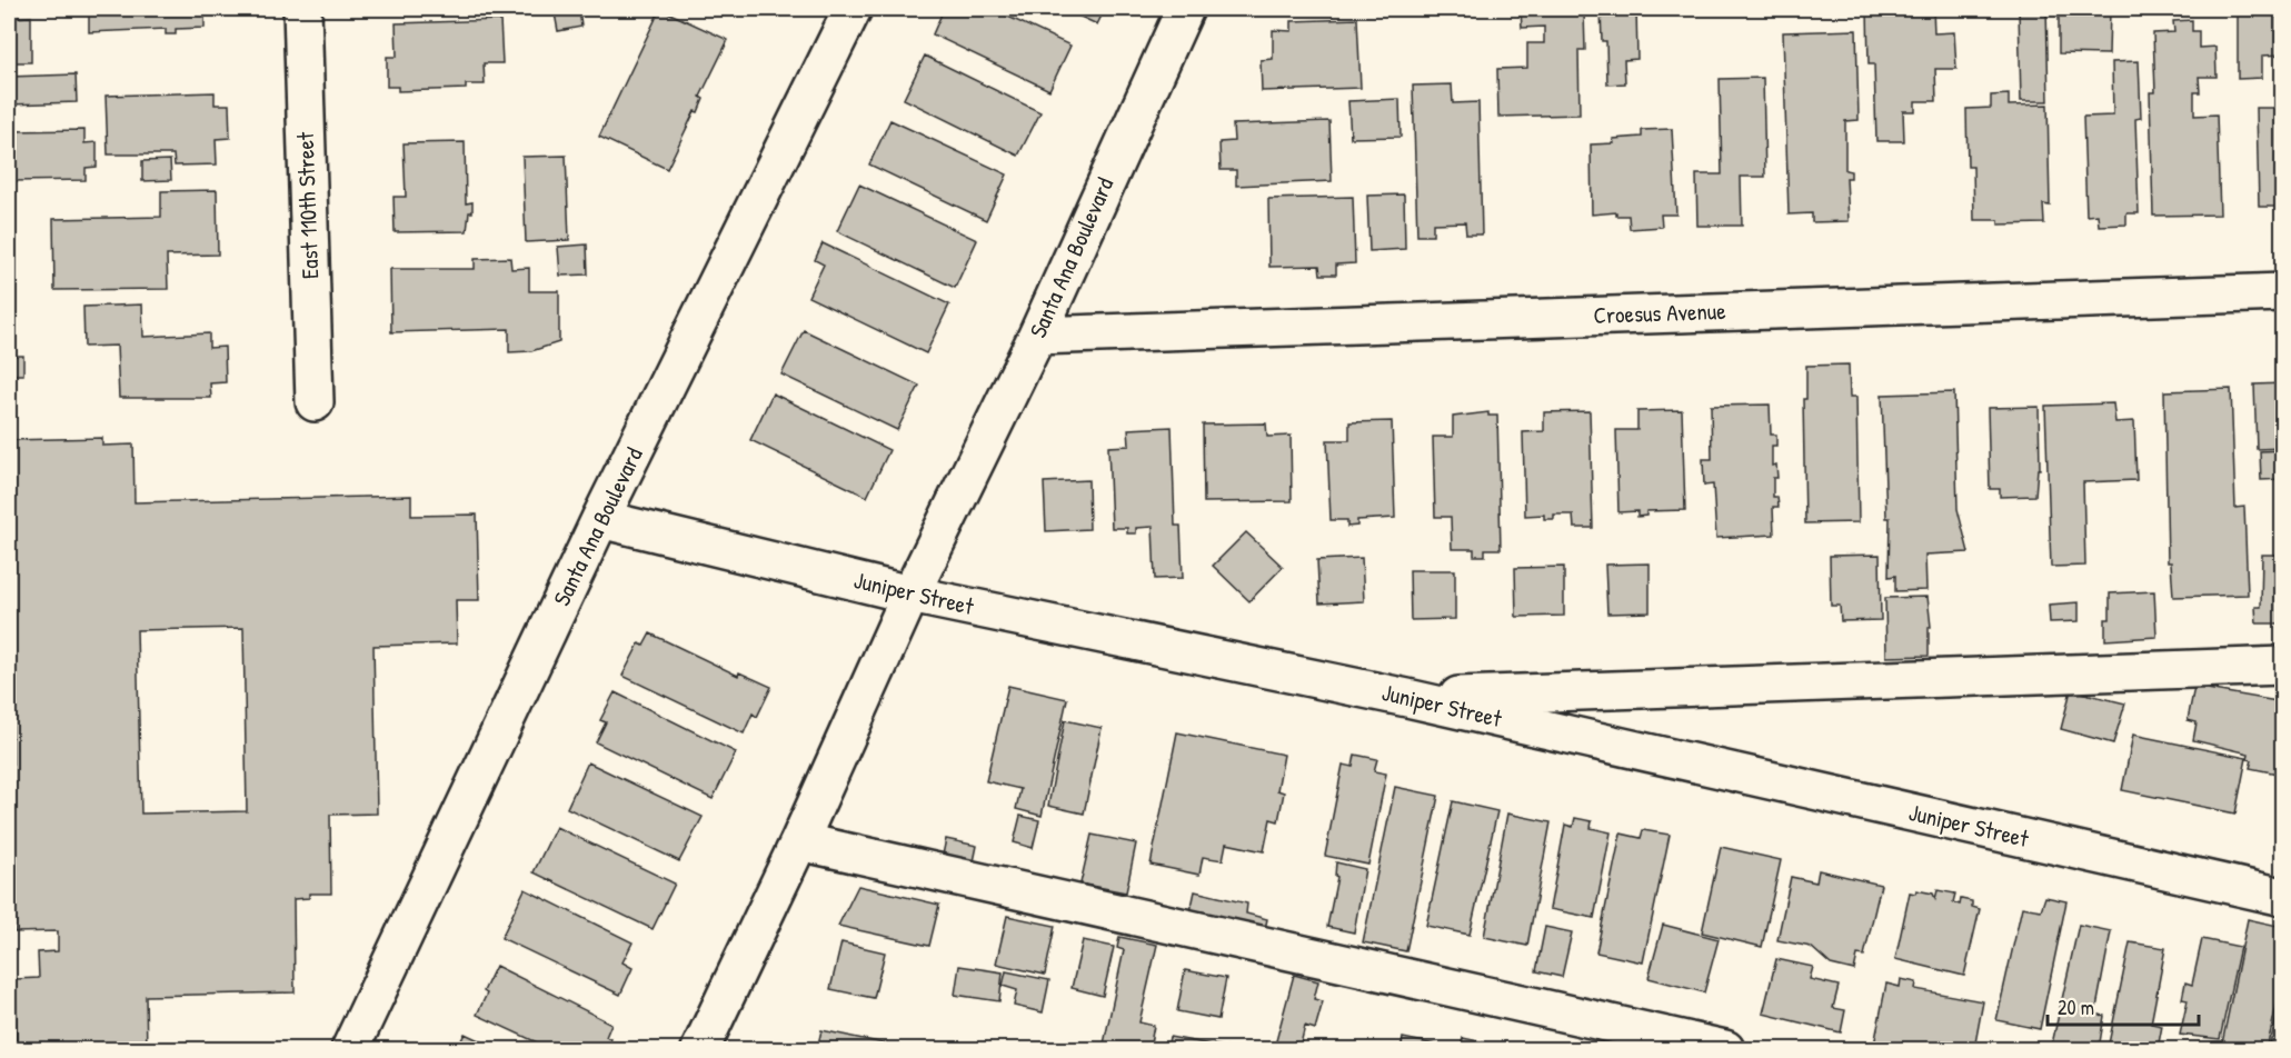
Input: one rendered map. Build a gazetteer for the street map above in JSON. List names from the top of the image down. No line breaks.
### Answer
{"streets":{"street":["East 110th Street","Santa Ana Boulevard","Croesus Avenue","Juniper Street"]},"crossings":[["Santa Ana Boulevard","Croesus Avenue"],["Santa Ana Boulevard","Juniper Street"]],"scale_bar":"20 m"}
